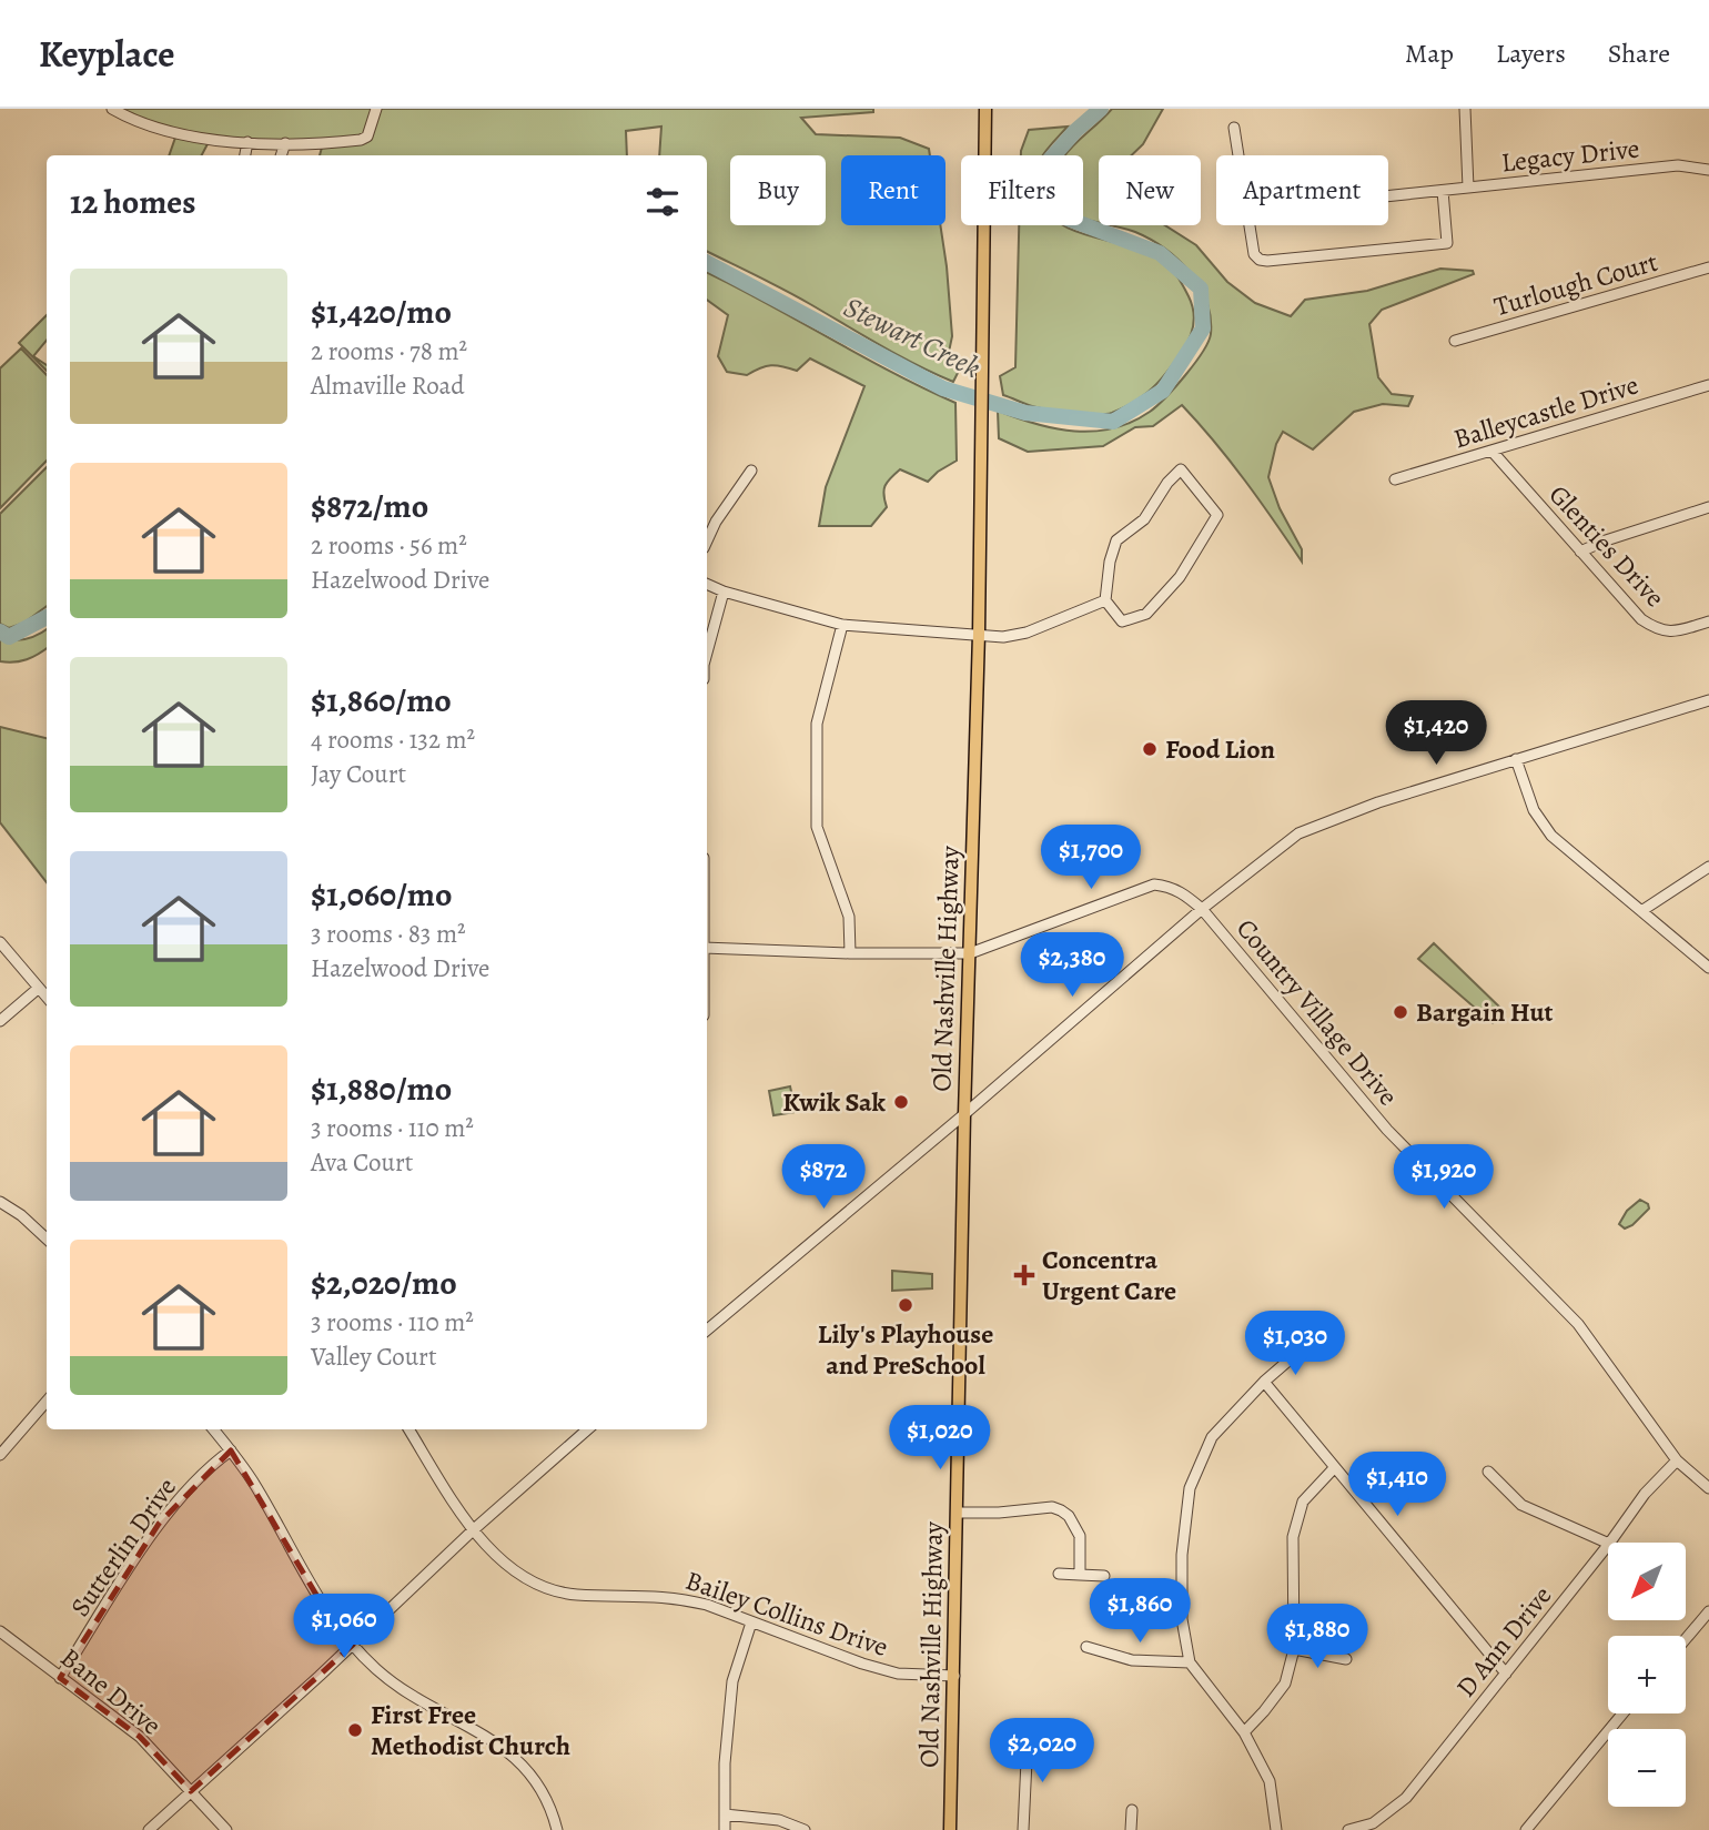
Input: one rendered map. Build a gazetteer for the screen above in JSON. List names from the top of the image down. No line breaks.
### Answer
{"streets":{"main road":["Old Nashville Highway"],"street":["Legacy Drive","Turlough Court","Balleycastle Drive","Glenties Drive","Country Village Drive","Sutterlin Drive","Bailey Collins Drive","D Ann Drive","Bane Drive"]},"crossings":[["Balleycastle Drive","Glenties Drive"],["Old Nashville Highway","Country Village Drive"],["Old Nashville Highway","Bailey Collins Drive"],["Country Village Drive","D Ann Drive"],["Sutterlin Drive","Bane Drive"]],"water":["Stewart Creek"],"places":{"other":["Food Lion","Bargain Hut","Kwik Sak","Lily's Playhouse and PreSchool","First Free Methodist Church"],"health":["Concentra Urgent Care"]},"north":"bottom left","page":{"header":"Keyplace","nav":["Map","Layers","Share"],"chip":["Buy","Rent","Filters","New","Apartment"],"heading":"12 homes","list":[{"name":"$1,420/mo","note":"2 rooms · 78 m² · Almaville Road"},{"name":"$872/mo","note":"2 rooms · 56 m² · Hazelwood Drive"},{"name":"$1,860/mo","note":"4 rooms · 132 m² · Jay Court"},{"name":"$1,060/mo","note":"3 rooms · 83 m² · Hazelwood Drive"},{"name":"$1,880/mo","note":"3 rooms · 110 m² · Ava Court"},{"name":"$2,020/mo","note":"3 rooms · 110 m² · Valley Court"}],"price":["$1,420","$1,700","$2,380","$872","$1,920","$1,030","$1,020","$1,410","$1,860","$1,060","$1,880","$2,020"],"map_buttons":["+","−"]}}
